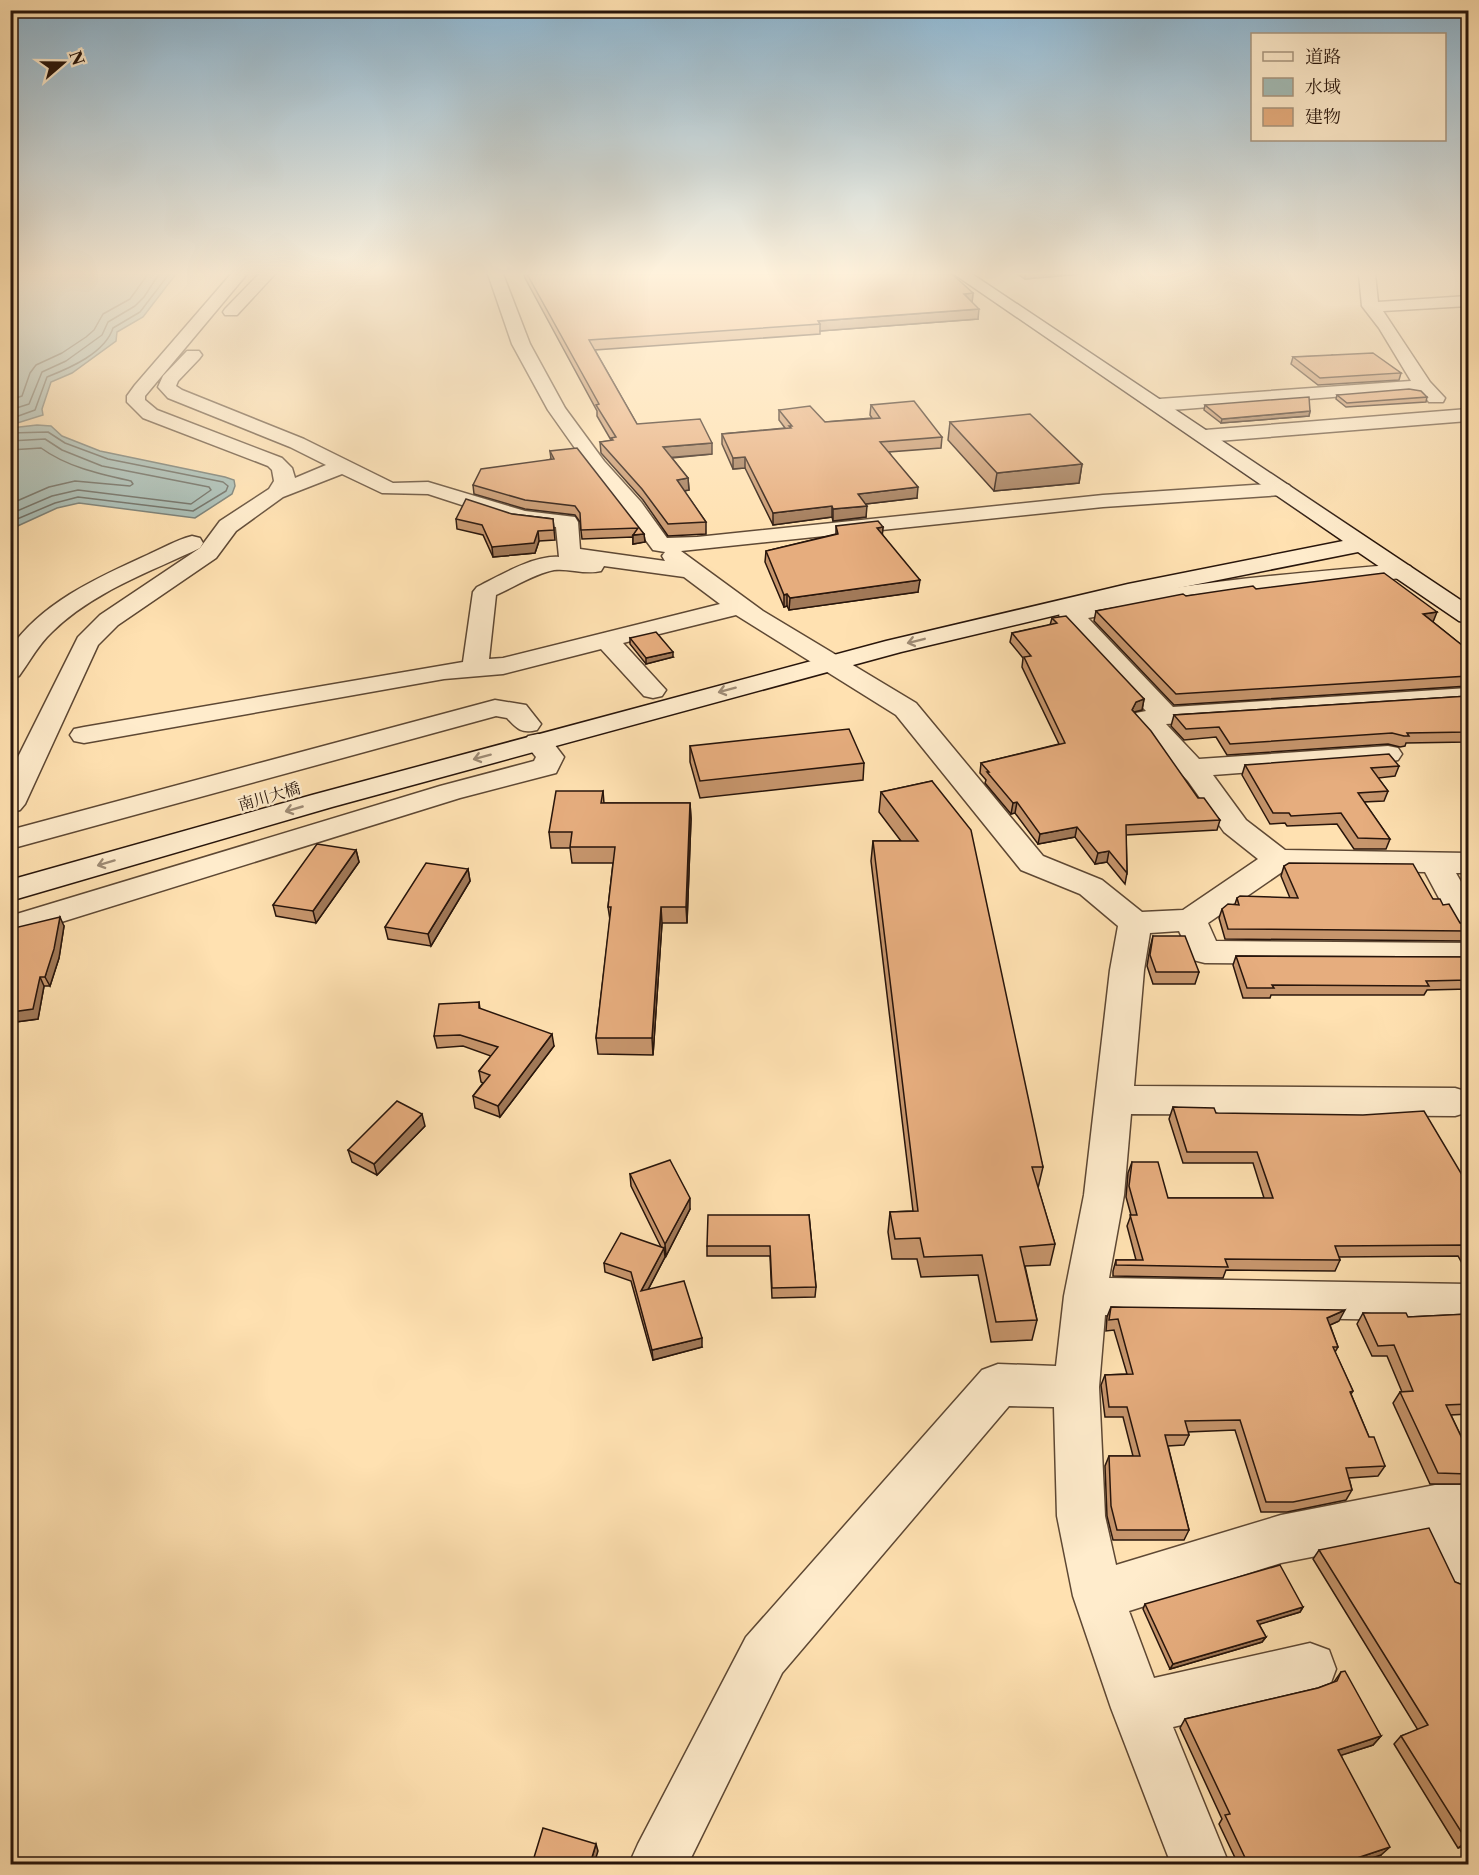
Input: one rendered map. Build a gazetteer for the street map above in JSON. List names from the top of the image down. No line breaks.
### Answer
{"streets":{"street":["南川大橋"]},"legend":["道路","水域","建物"],"north":"right"}
